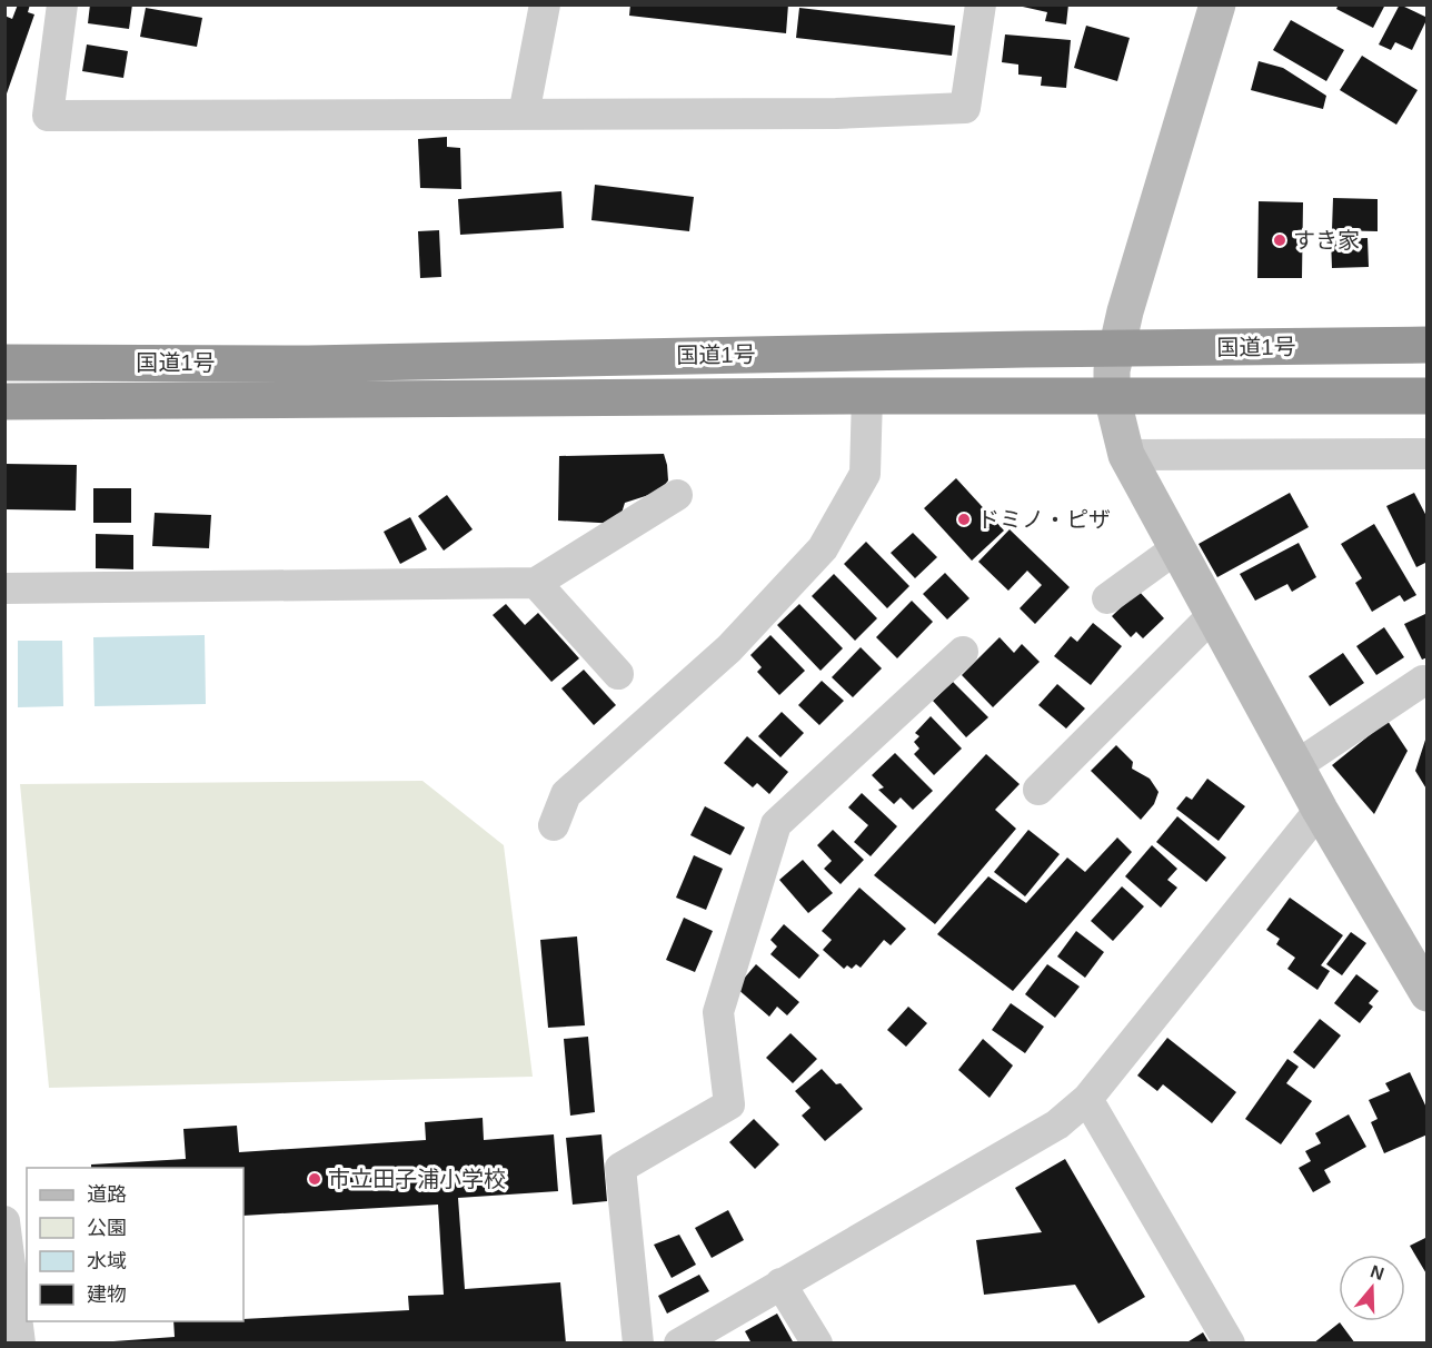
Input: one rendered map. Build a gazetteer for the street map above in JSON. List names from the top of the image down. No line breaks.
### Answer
{"streets":{"highway":["国道1号"]},"places":["すき家","ドミノ・ピザ","市立田子浦小学校"],"legend":["道路","公園","水域","建物"],"north":"top"}
